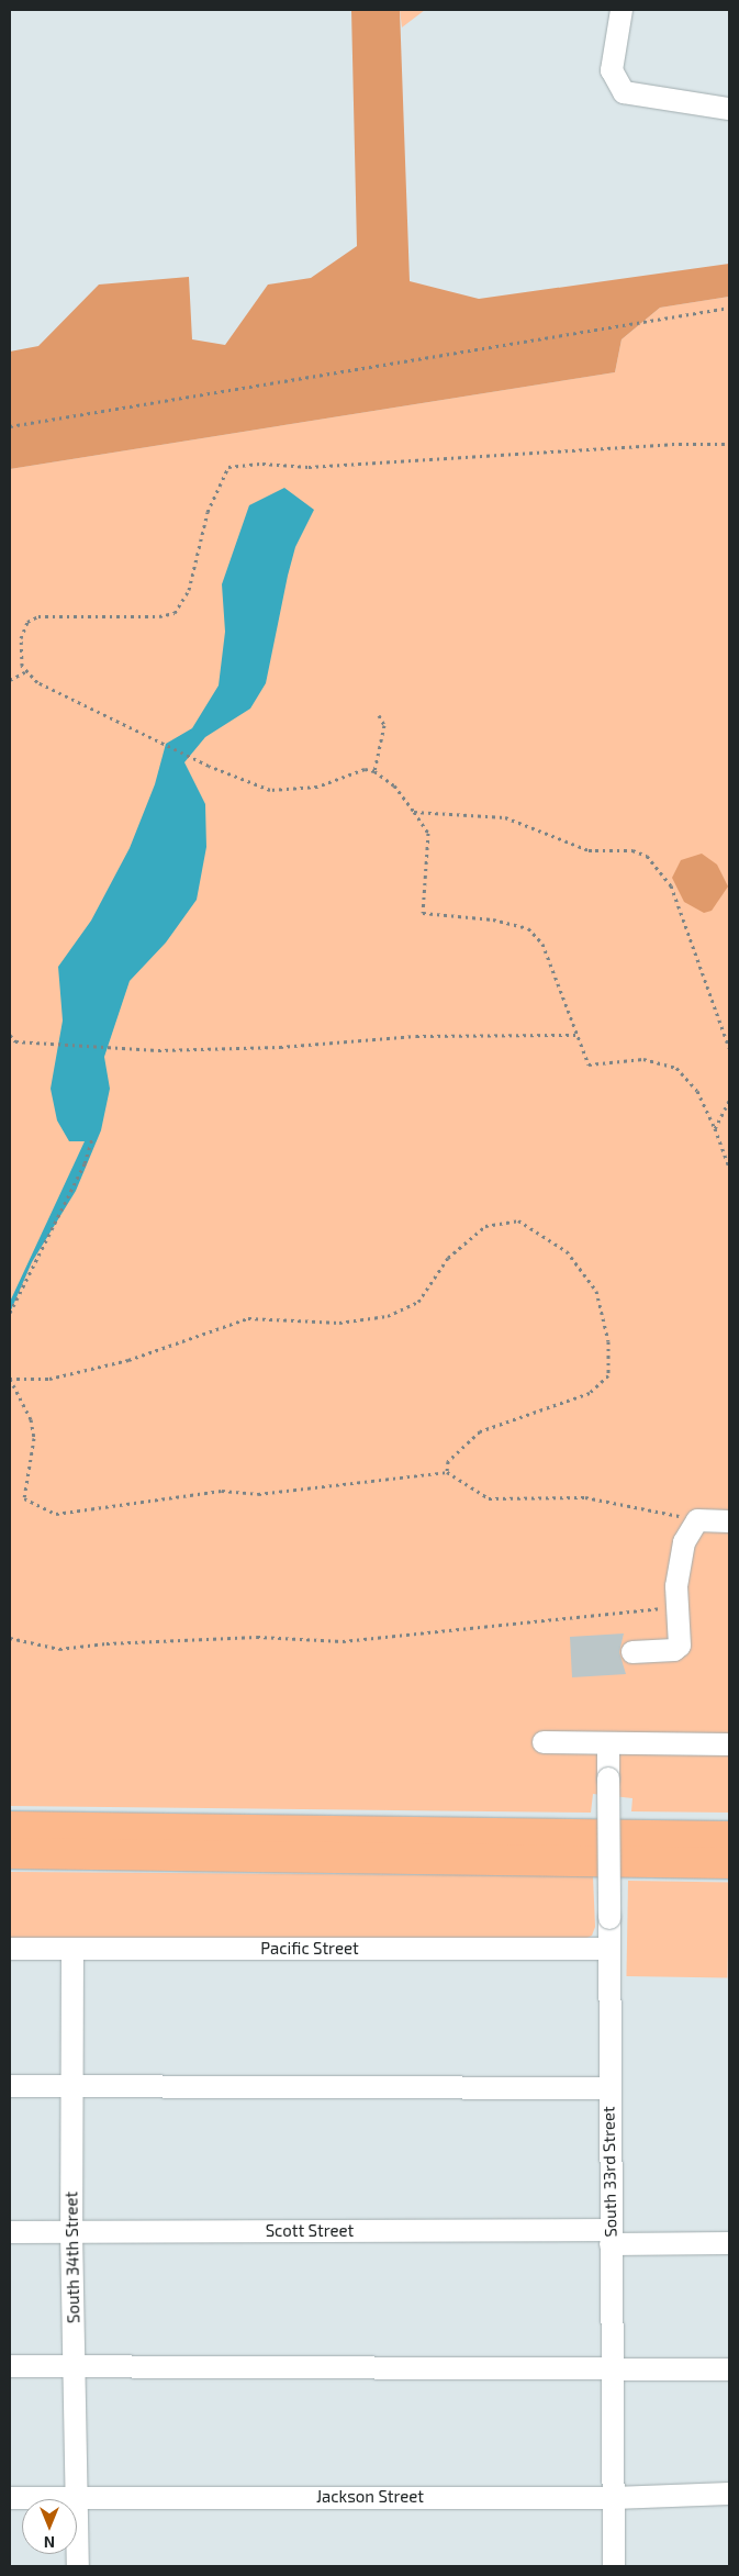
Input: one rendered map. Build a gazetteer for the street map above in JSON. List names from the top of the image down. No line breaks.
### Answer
{"streets":{"street":["Pacific Street","South 33rd Street","Scott Street","South 34th Street","Jackson Street"]},"crossings":[["Pacific Street","South 33rd Street"],["Pacific Street","South 34th Street"],["South 33rd Street","Scott Street"],["South 33rd Street","Jackson Street"],["Scott Street","South 34th Street"],["South 34th Street","Jackson Street"]],"north":"bottom"}
